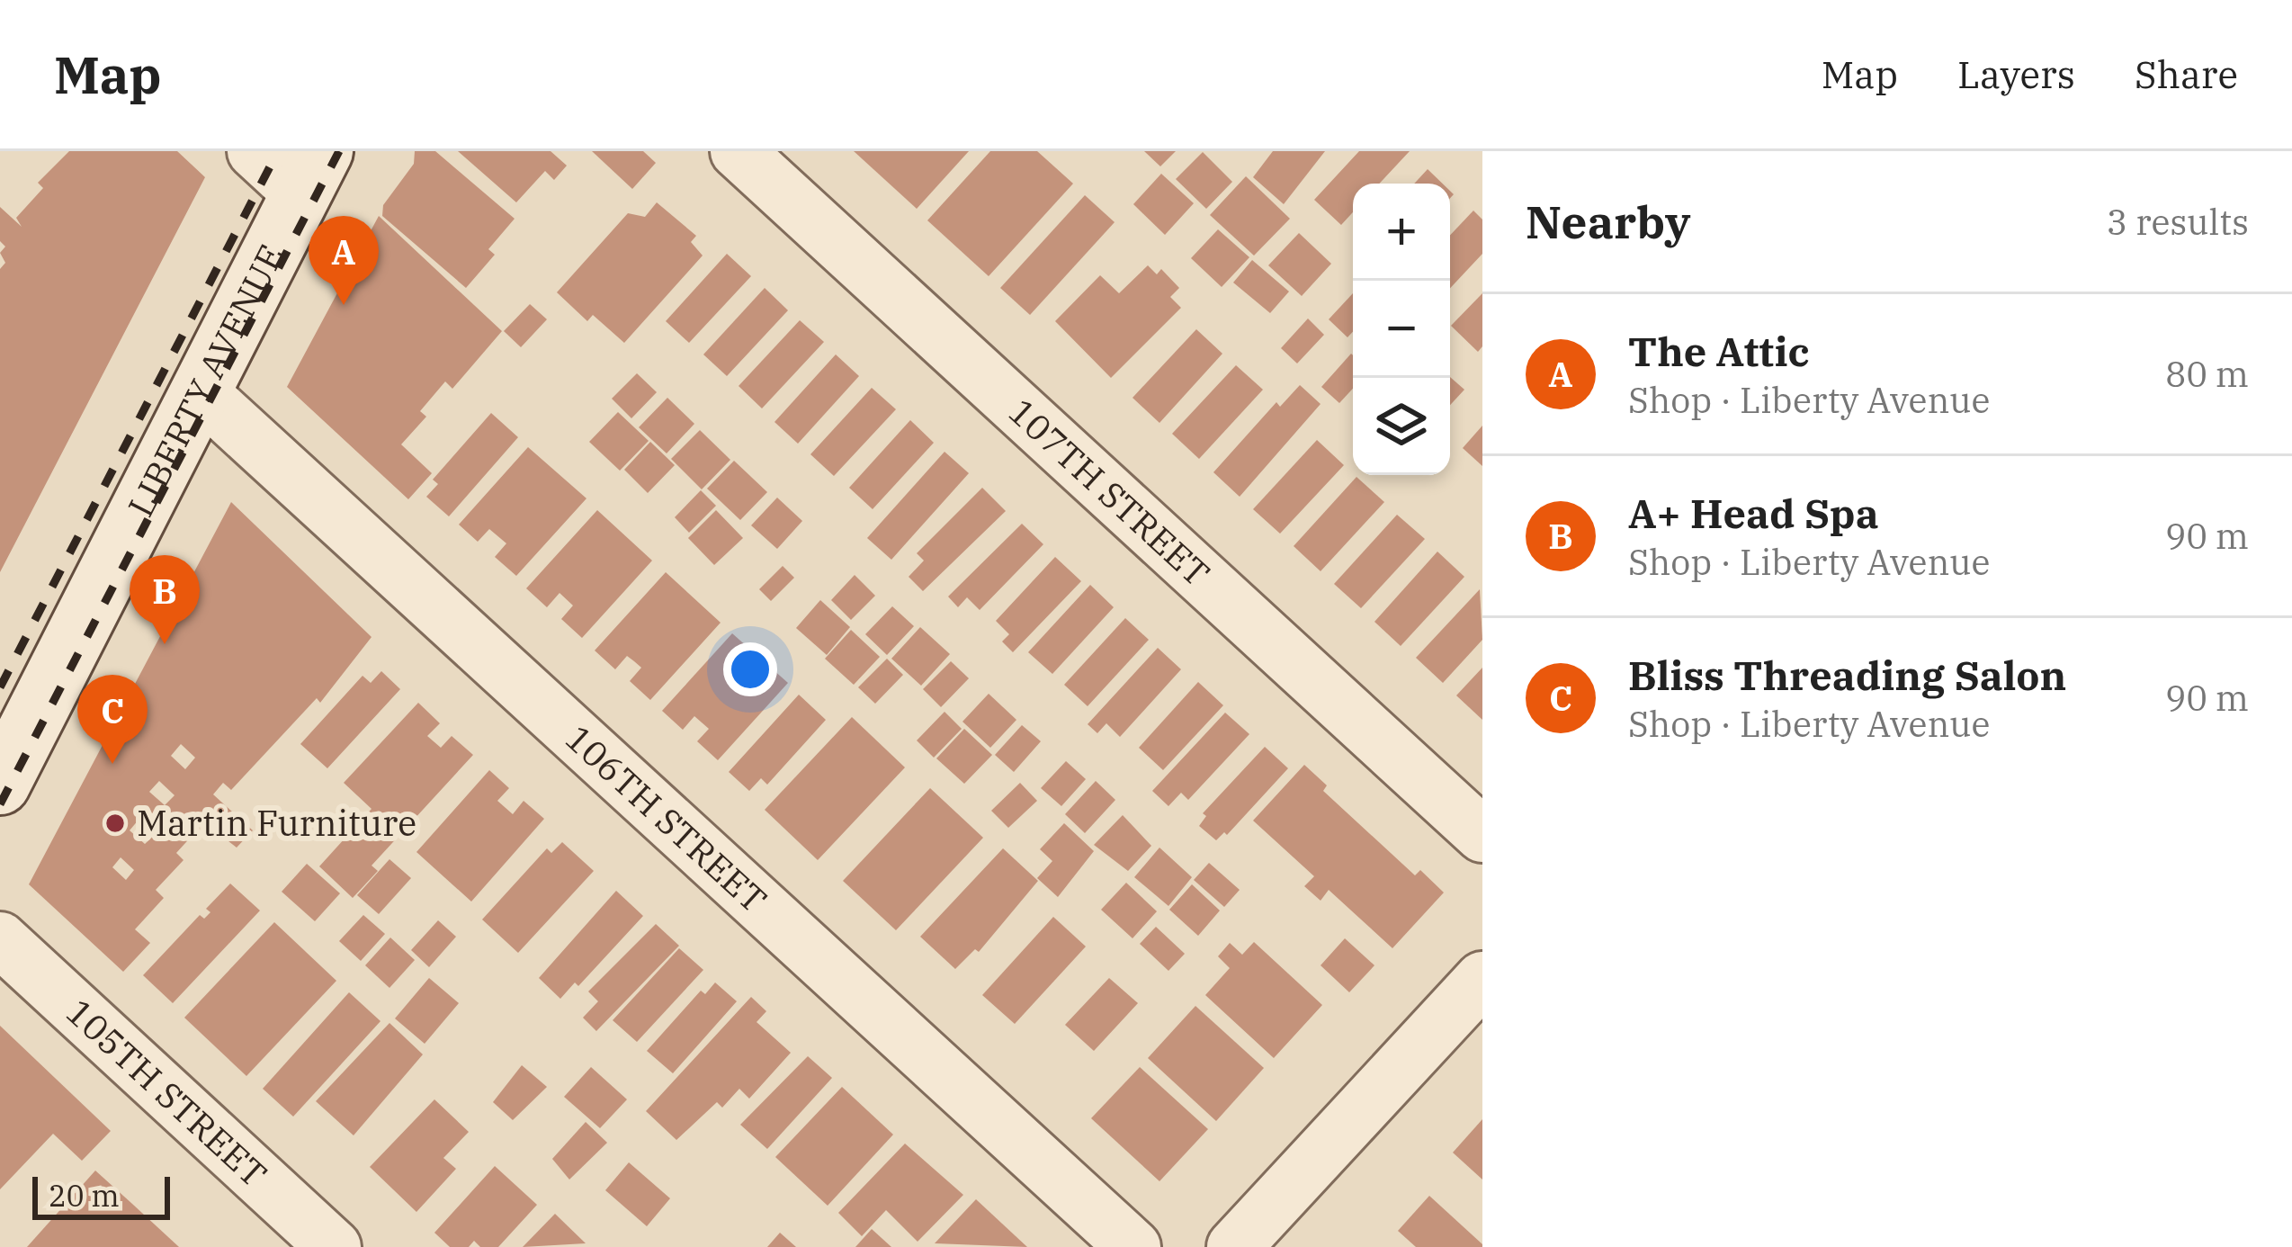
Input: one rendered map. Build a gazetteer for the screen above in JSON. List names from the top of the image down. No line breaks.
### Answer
{"streets":{"street":["LIBERTY AVENUE","107TH STREET","106TH STREET","105TH STREET"]},"crossings":[["LIBERTY AVENUE","106TH STREET"]],"places":["Martin Furniture"],"scale_bar":"20 m","page":{"header":"Map","nav":["Map","Layers","Share"],"heading":["Nearby","3 results"],"map_buttons":["+","−"],"pins":["A","B","C"],"list":[{"mark":"A","name":"The Attic","note":"Shop · Liberty Avenue","value":"80 m"},{"mark":"B","name":"A+ Head Spa","note":"Shop · Liberty Avenue","value":"90 m"},{"mark":"C","name":"Bliss Threading Salon","note":"Shop · Liberty Avenue","value":"90 m"}],"scale":"20 m"}}
